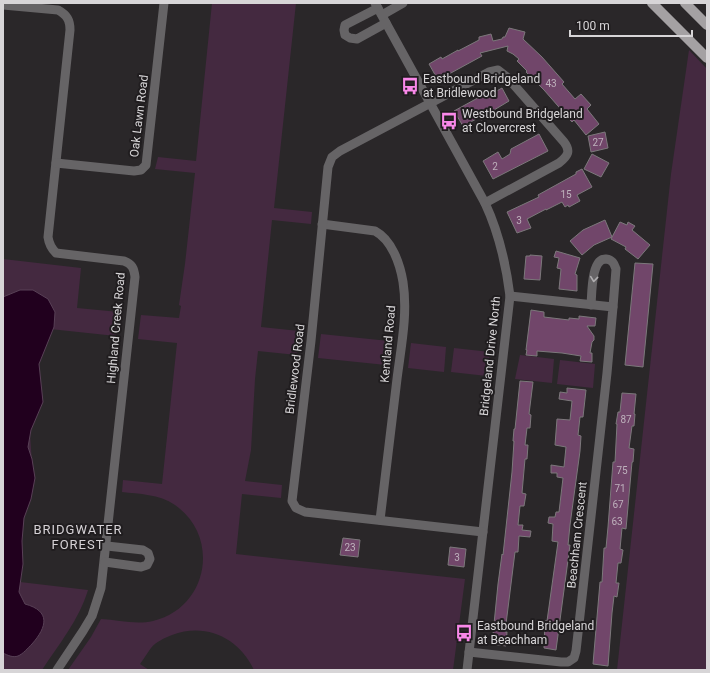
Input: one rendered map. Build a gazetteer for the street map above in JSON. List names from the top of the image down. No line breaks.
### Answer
{"streets":{"street":["Oak Lawn Road","Highland Creek Road","Kentland Road","Bridgeland Drive North","Bridlewood Road","Beachham Crescent"]},"crossings":[["Oak Lawn Road","Highland Creek Road"],["Kentland Road","Bridlewood Road"],["Bridgeland Drive North","Bridlewood Road"],["Bridgeland Drive North","Beachham Crescent"]],"districts":["BRIDGWATER FOREST"],"places":{"bus stop":["Eastbound Bridgeland at Bridlewood","Westbound Bridgeland at Clovercrest","Eastbound Bridgeland at Beachham"]},"house_numbers":["43","27","2","15","3","87","75","71","67","63","23","3"],"scale_bar":"100 m"}
